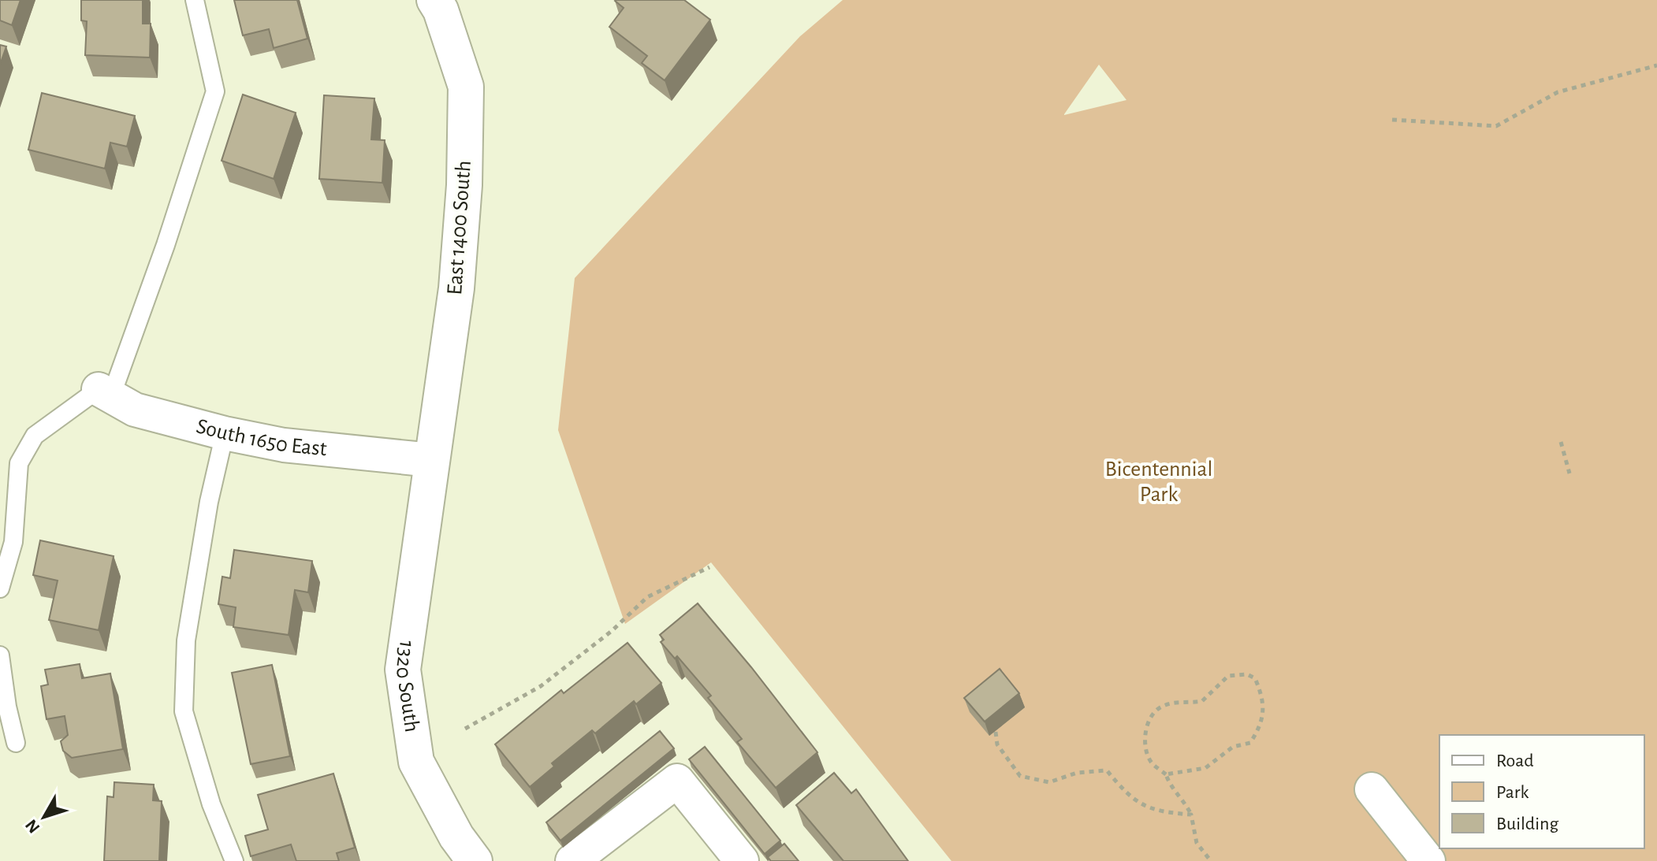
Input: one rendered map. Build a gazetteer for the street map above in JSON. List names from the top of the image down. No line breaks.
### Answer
{"streets":{"street":["East 1400 South","South 1650 East","1320 South"]},"crossings":[["East 1400 South","South 1650 East"],["East 1400 South","1320 South"],["South 1650 East","1320 South"]],"parks":["Bicentennial Park"],"legend":["Road","Park","Building"],"north":"bottom left"}
